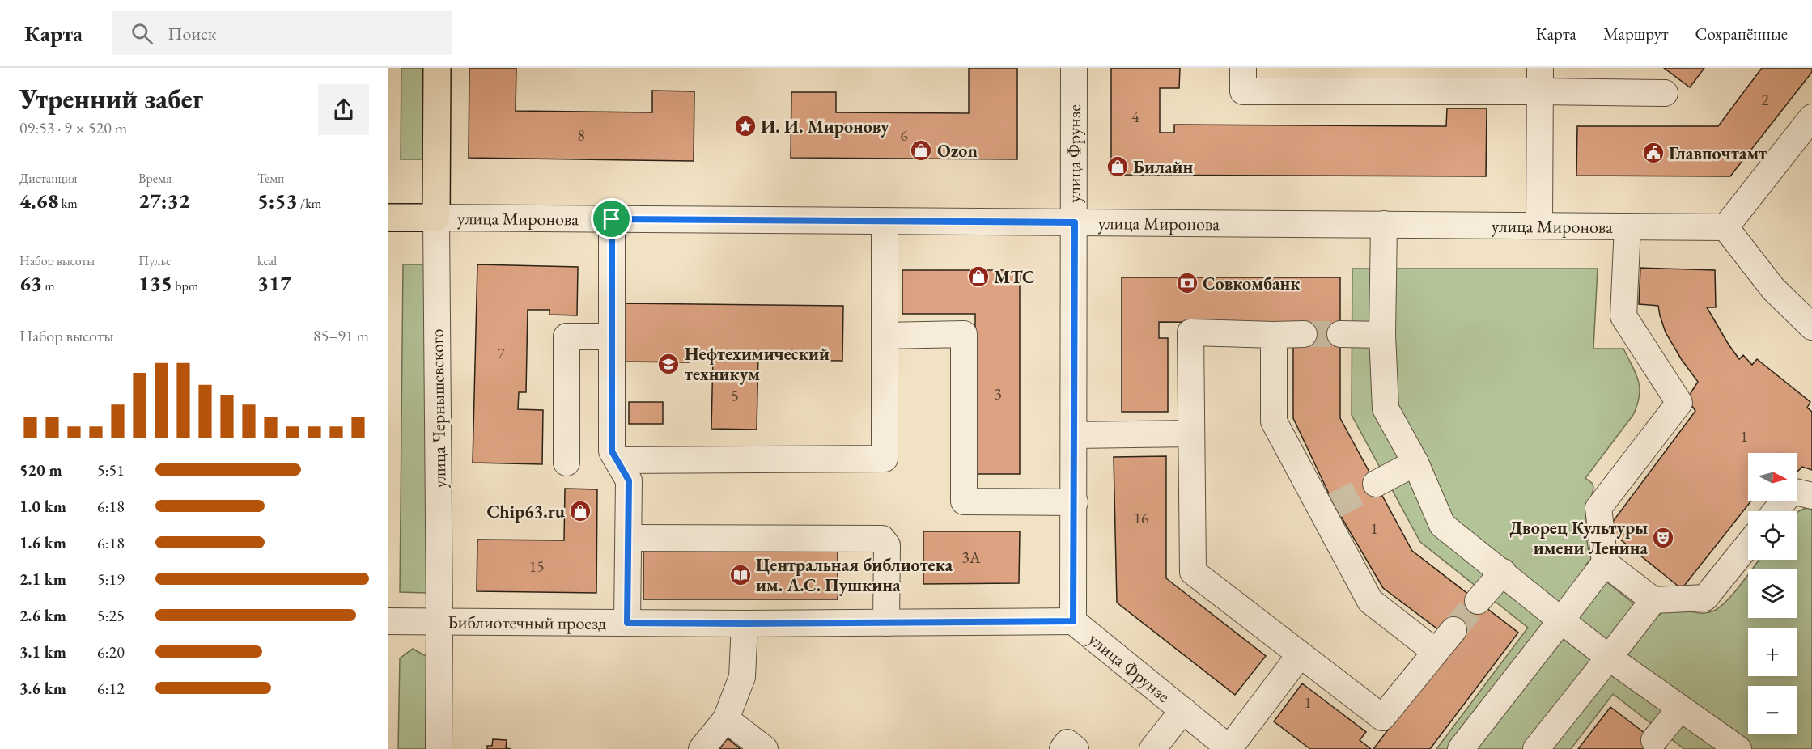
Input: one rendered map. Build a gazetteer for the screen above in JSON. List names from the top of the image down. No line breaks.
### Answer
{"streets":{"main road":["улица Миронова","улица Чернышевского"],"street":["улица Фрунзе","Библиотечный проезд"]},"crossings":[["улица Фрунзе","улица Миронова"],["улица Фрунзе","Библиотечный проезд"],["улица Миронова","улица Чернышевского"],["улица Чернышевского","Библиотечный проезд"]],"places":{"place":["И. И. Миронову"],"shop":["Ozon","Билайн","МТС","Chip63.ru"],"public building":["Главпочтамт"],"bank":["Совкомбанк"],"school or university":["Нефтехимический техникум"],"theatre":["Дворец Культуры имени Ленина"],"library":["Центральная библиотека им. А.С. Пушкина"]},"house_numbers":["2","4","8","6","7","3","5","1","16","1","3А","15","1"],"north":"right","page":{"header":"Карта","search":"Поиск","nav":["Карта","Маршрут","Сохранённые"],"heading":["Утренний забег","09:53 · 9 × 520 m"],"stats":[["Дистанция","4.68 km"],["Время","27:32"],["Темп","5:53 /km"],["Набор высоты","63 m"],["Пульс","135 bpm"],["kcal","317"]],"chart":["Набор высоты","85–91 m"],"list":[{"name":"520 m","note":"5:51"},{"name":"1.0 km","note":"6:18"},{"name":"1.6 km","note":"6:18"},{"name":"2.1 km","note":"5:19"},{"name":"2.6 km","note":"5:25"},{"name":"3.1 km","note":"6:20"},{"name":"3.6 km","note":"6:12"}],"map_buttons":["+","−"]}}
